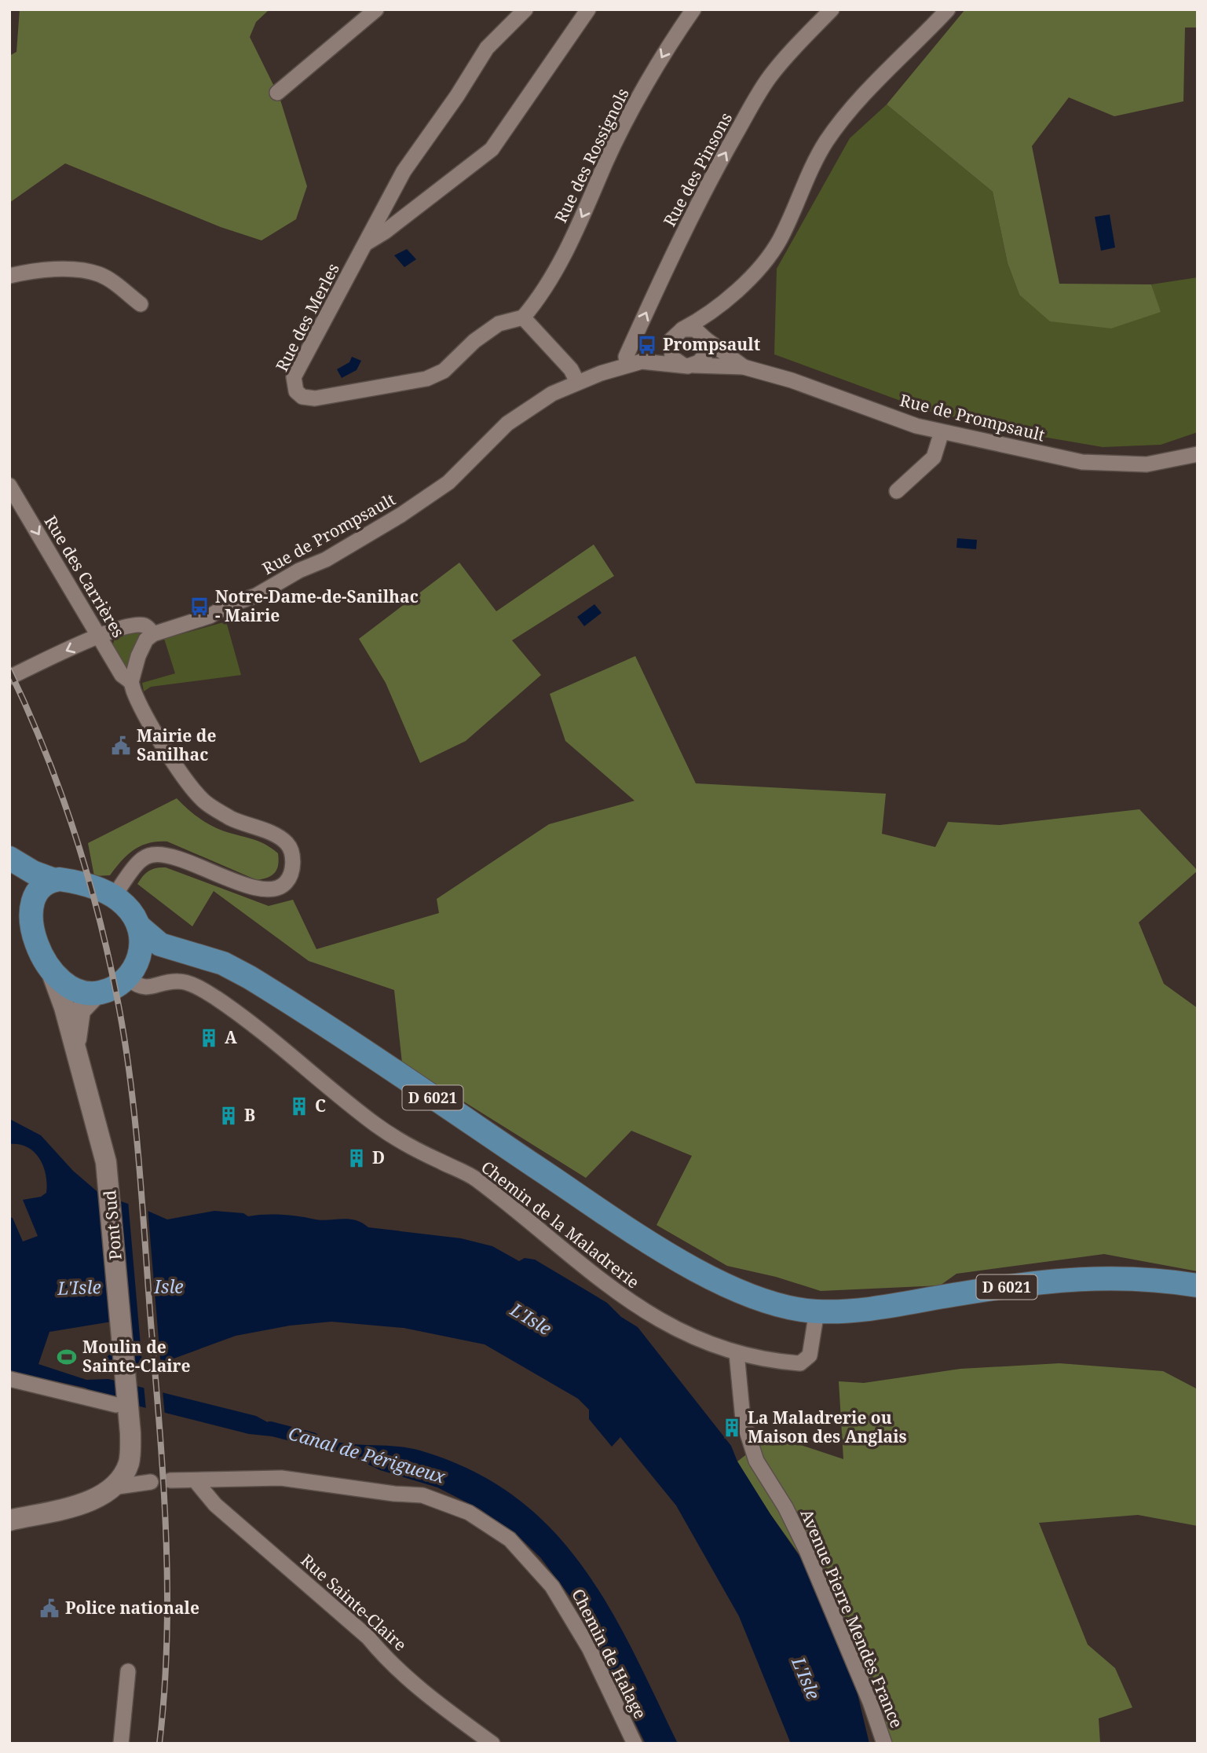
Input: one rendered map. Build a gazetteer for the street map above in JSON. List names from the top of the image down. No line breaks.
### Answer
{"streets":{"main road":["D 6021","Pont Sud"],"street":["Rue des Rossignols","Rue des Pinsons","Rue des Merles","Rue de Prompsault","Rue des Carrières","Chemin de la Maladrerie","Rue Sainte-Claire","Avenue Pierre Mendès France","Chemin de Halage"]},"crossings":[["Rue des Rossignols","Rue des Merles"],["Rue des Pinsons","Rue de Prompsault"],["Rue des Carrières","D 6021"],["Rue des Carrières","Pont Sud"],["Rue des Carrières","Chemin de la Maladrerie"],["D 6021","Pont Sud"],["D 6021","Chemin de la Maladrerie"],["Pont Sud","Chemin de la Maladrerie"],["Chemin de la Maladrerie","Avenue Pierre Mendès France"],["Rue Sainte-Claire","Chemin de Halage"]],"water":["Isle","L'Isle","Canal de Périgueux"],"places":{"bus stop":["Prompsault","Notre-Dame-de-Sanilhac - Mairie"],"public building":["Mairie de Sanilhac","Police nationale"],"building":["A","C","B","D","La Maladrerie ou Maison des Anglais"],"sports":["Moulin de Sainte-Claire"]}}
